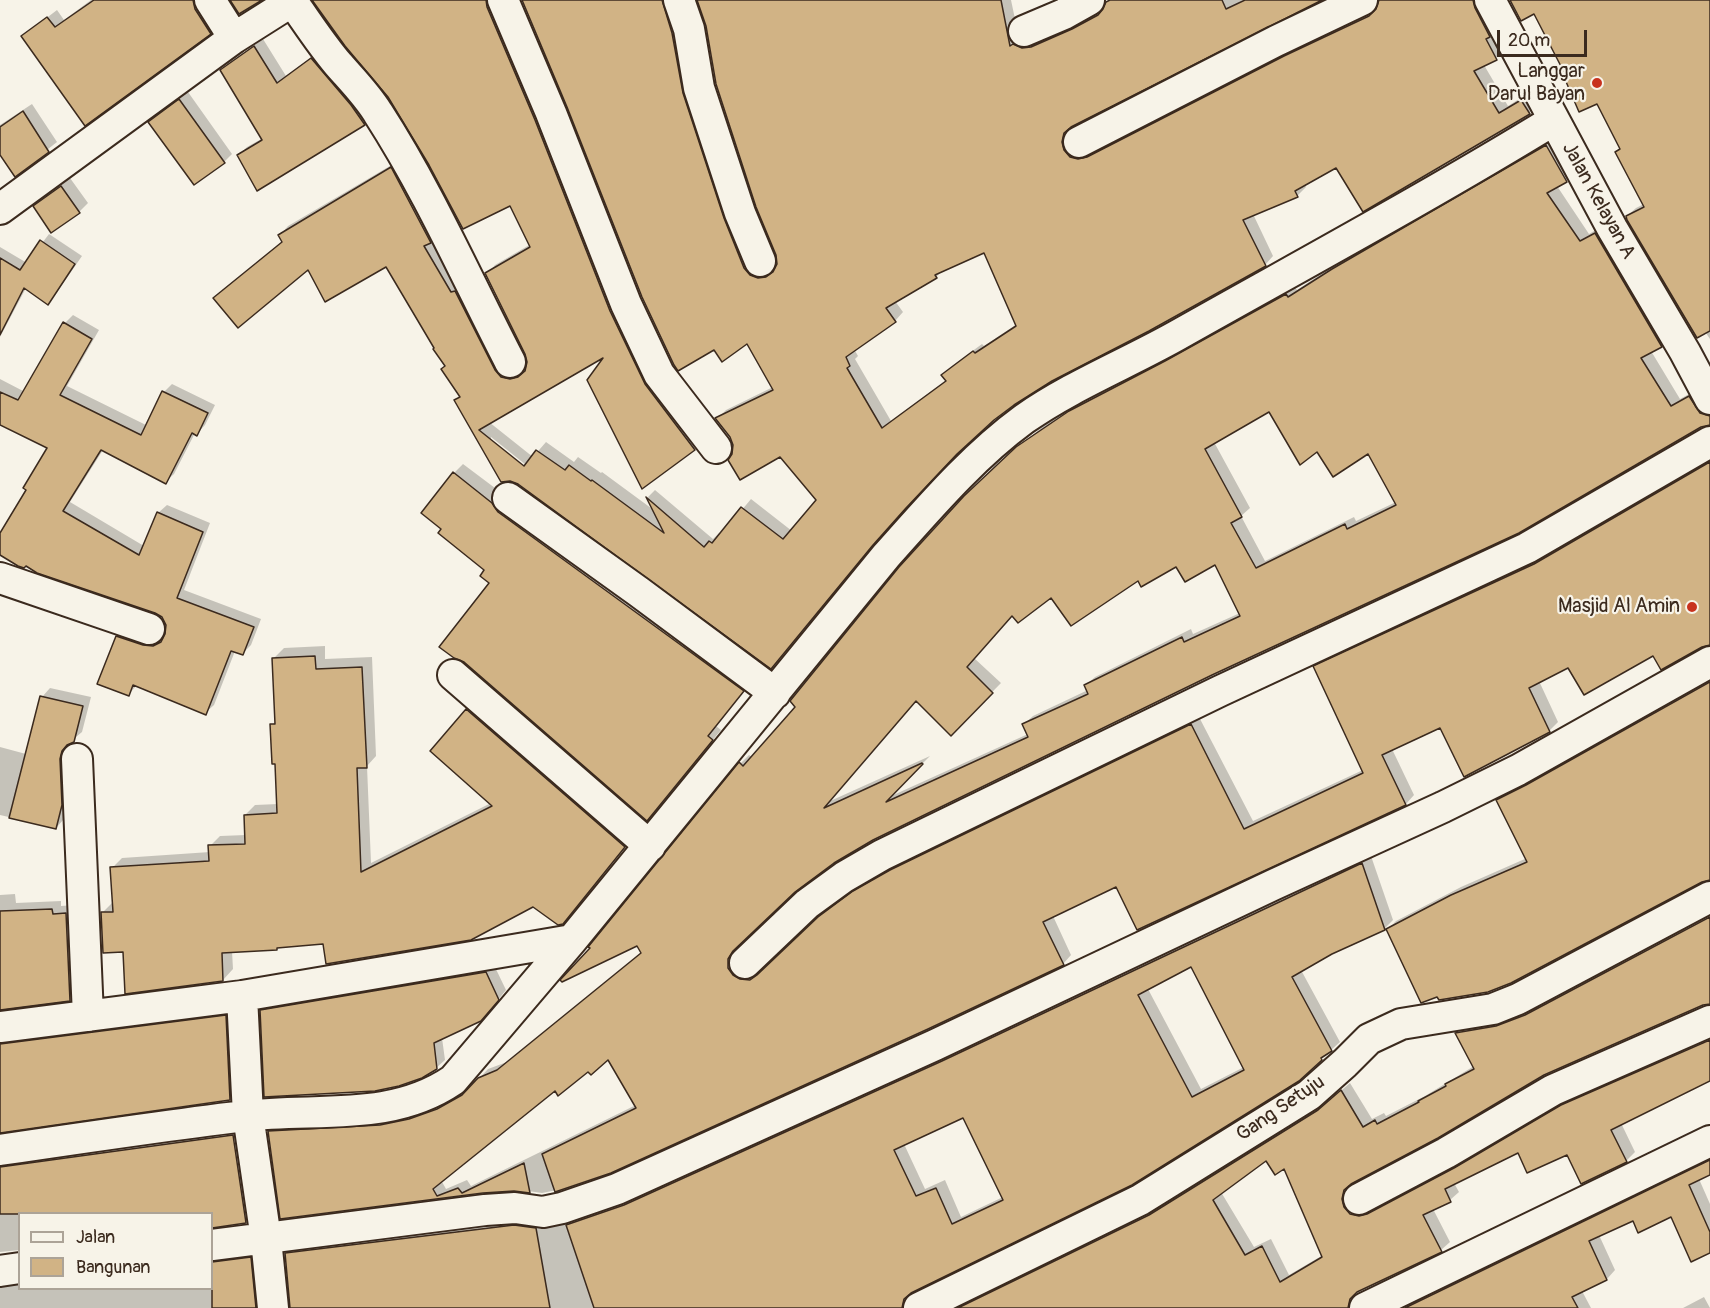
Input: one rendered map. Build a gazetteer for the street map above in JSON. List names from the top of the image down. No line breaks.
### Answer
{"streets":{"street":["Jalan Kelayan A","Gang Setuju"]},"places":["Langgar Darul Bayan","Masjid Al Amin"],"legend":["Jalan","Bangunan"],"scale_bar":"20 m"}
